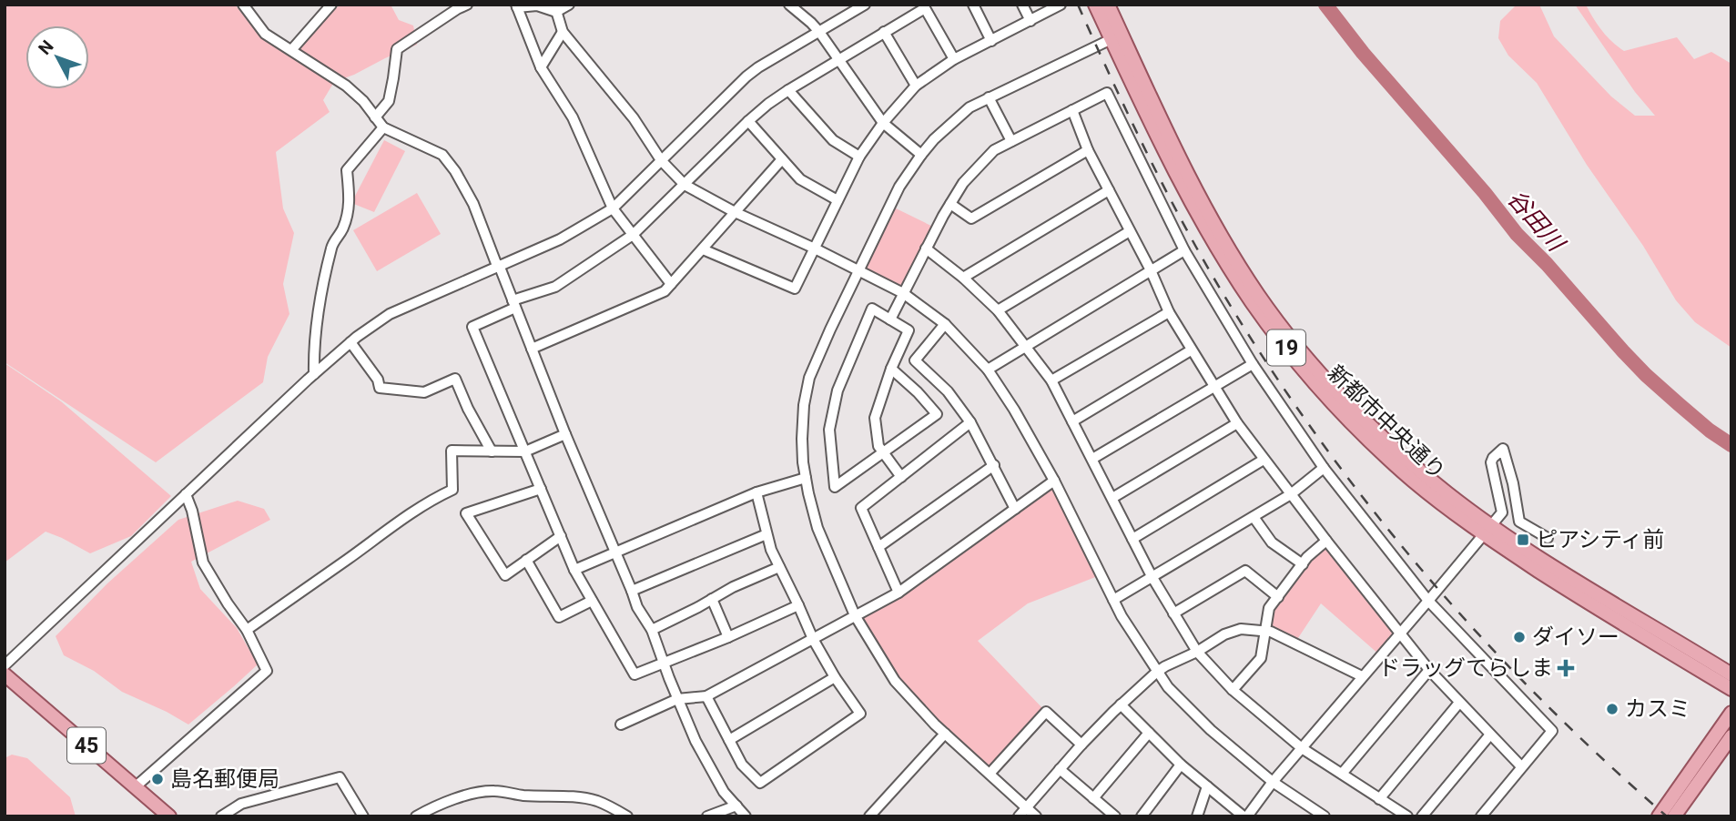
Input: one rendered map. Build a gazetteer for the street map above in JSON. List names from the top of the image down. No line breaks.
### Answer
{"streets":{"main road":["19","新都市中央通り","45"]},"water":["谷田川"],"places":{"transit":["ピアシティ前"],"other":["ダイソー","カスミ","島名郵便局"],"health":["ドラッグてらしま"]},"north":"top left"}
